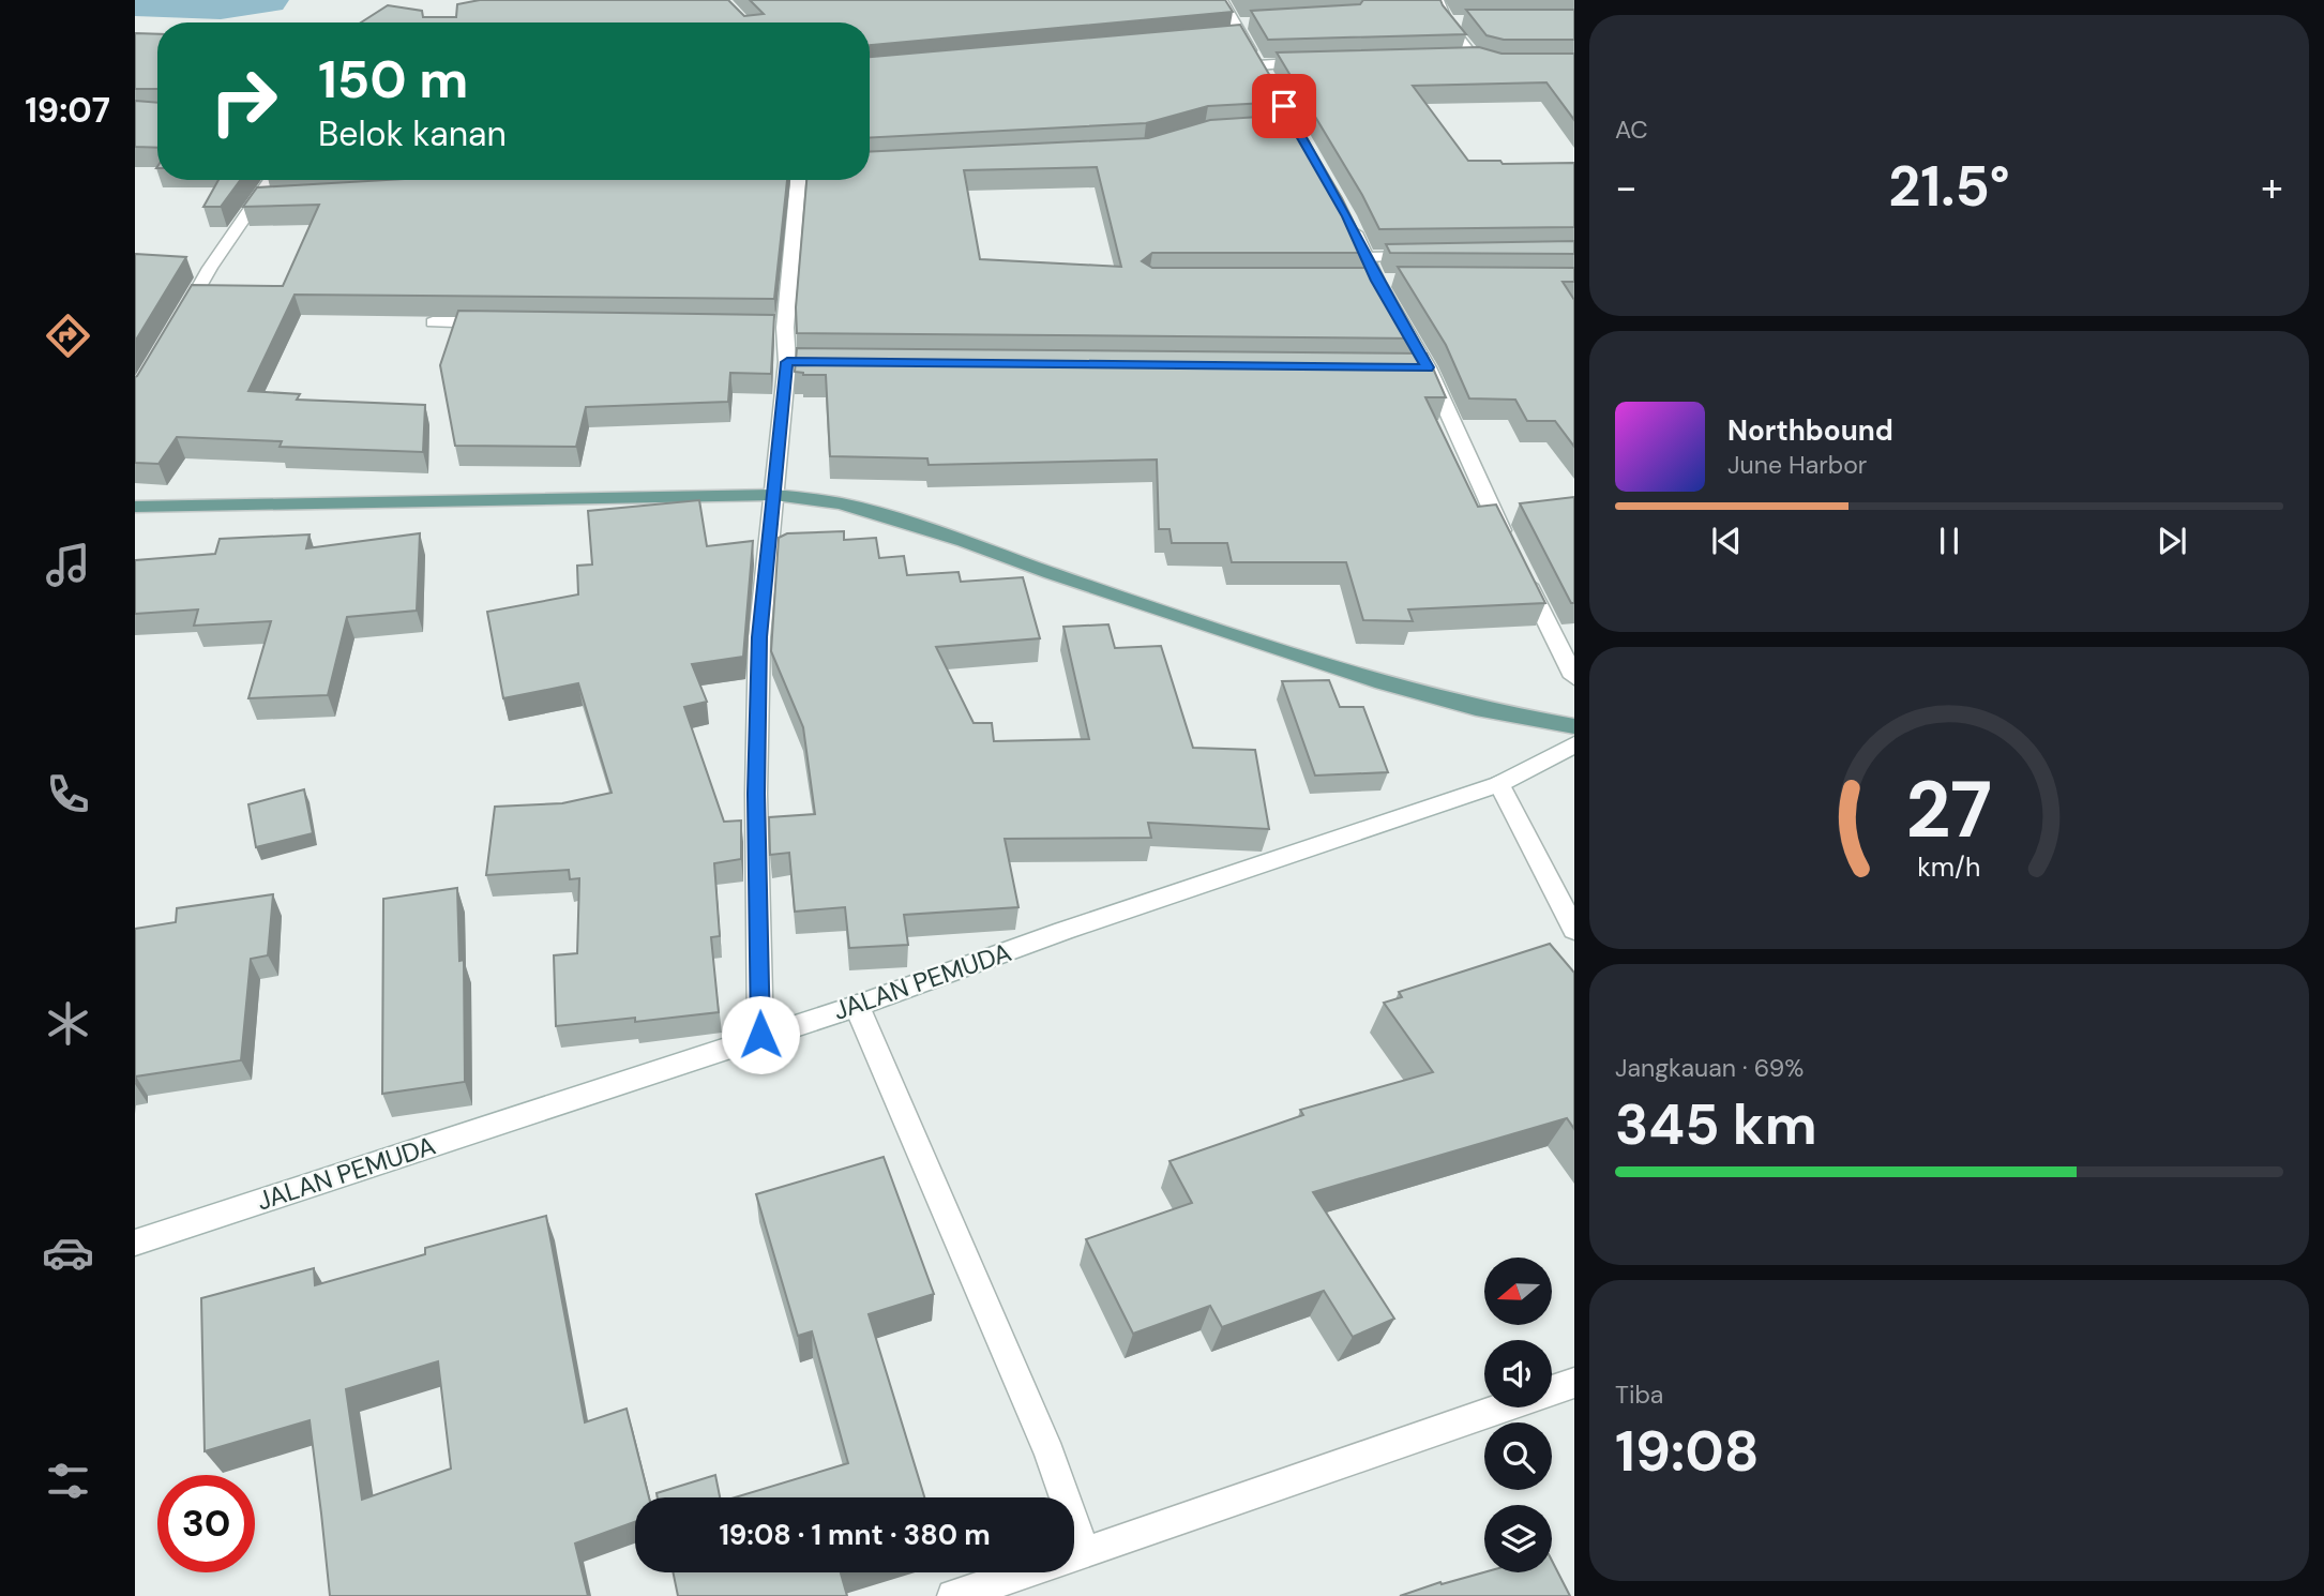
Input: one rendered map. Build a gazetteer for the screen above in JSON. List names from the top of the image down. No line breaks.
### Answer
{"streets":{"street":["JALAN PEMUDA"]},"north":"left","page":{"tabs":"19:07","tile":["AC",["Jangkauan · 69%","345 km"],["Tiba","19:08"]],"turn":["150 m","Belok kanan"],"heat":["−","21.5°","+"],"song":["Northbound","June Harbor"],"limit":"30","trip":"19:08 · 1 mnt · 380 m","gauge":["27","km/h"]}}
